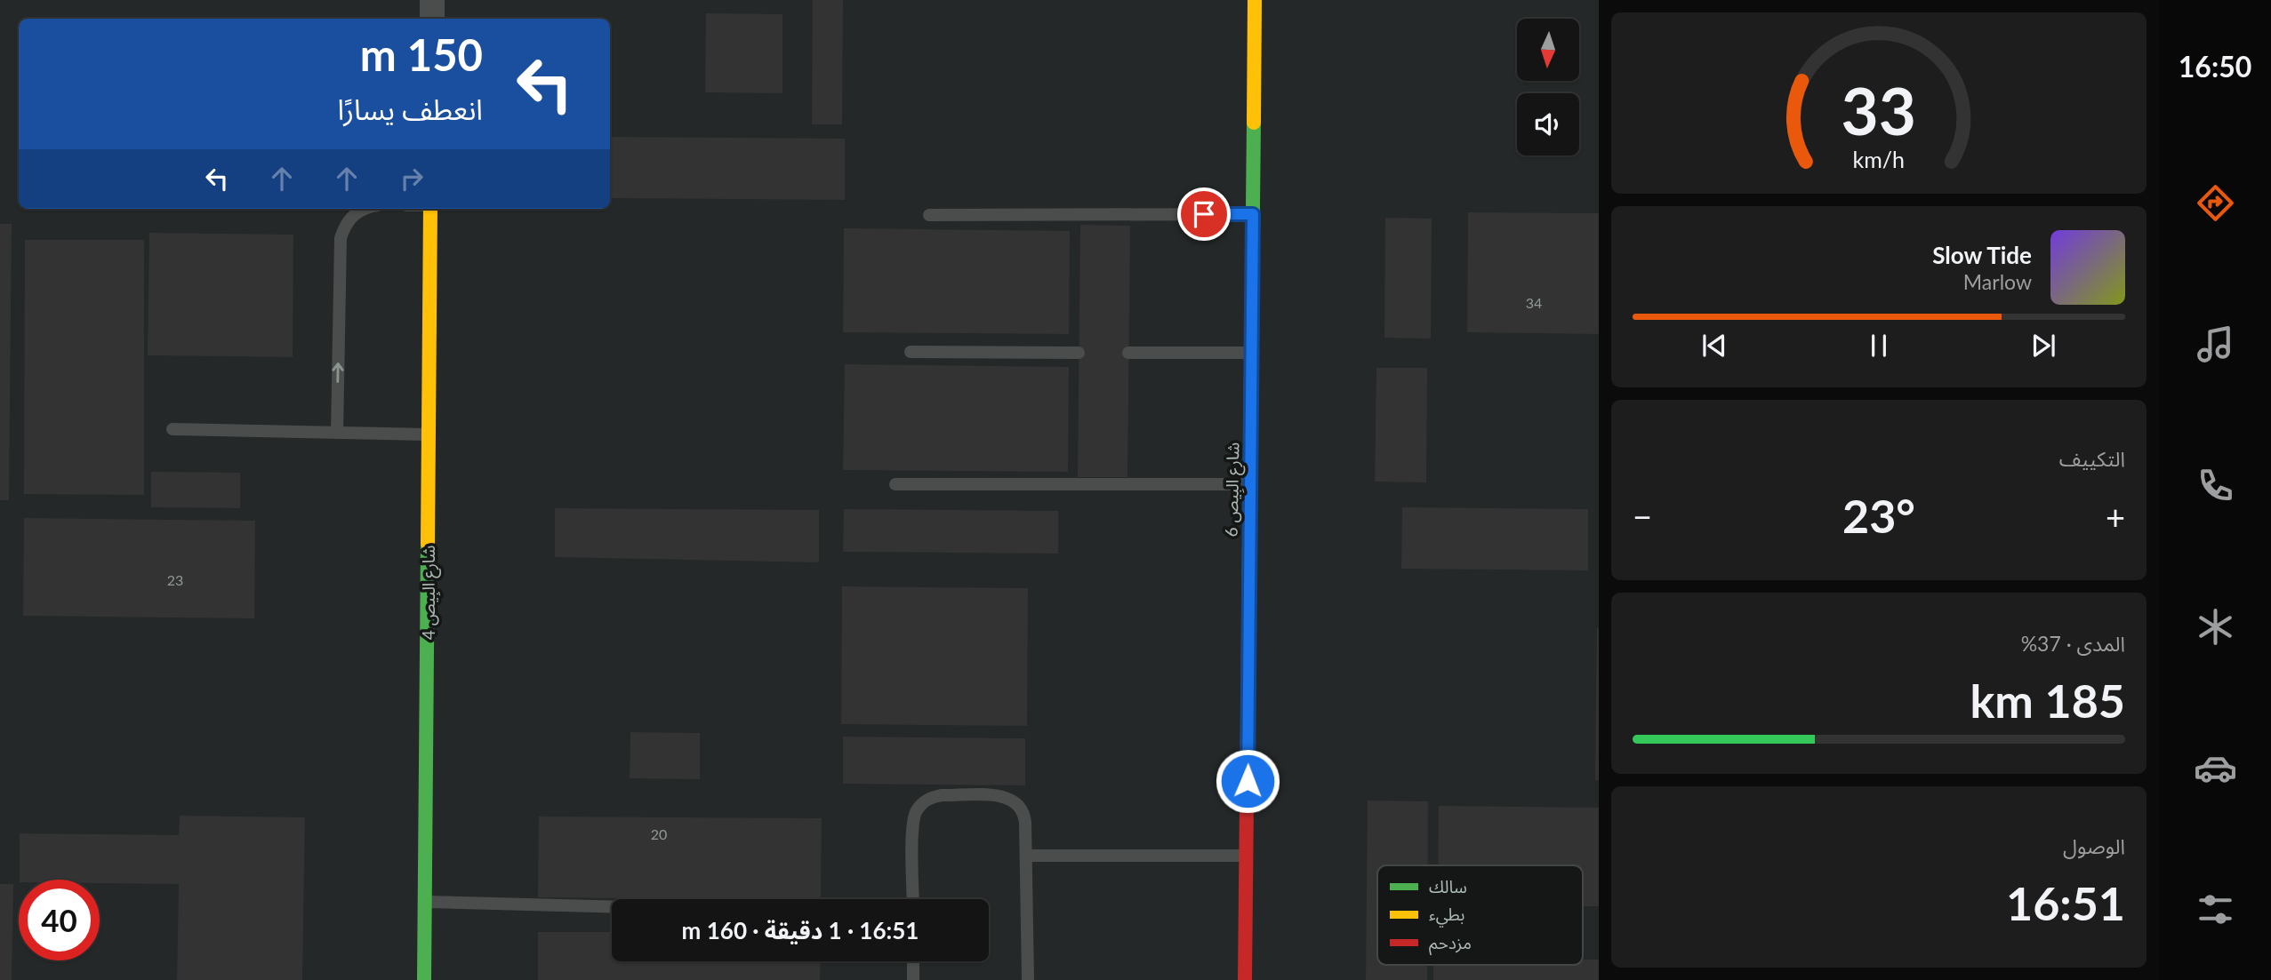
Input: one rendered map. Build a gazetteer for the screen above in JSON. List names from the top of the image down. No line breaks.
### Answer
{"streets":{"street":["شارع البِيص 6","شارع البِيص 4"]},"house_numbers":["34","23","20"],"legend":["سالك","بطيء","مزدحم"],"north":"bottom","page":{"tabs":"16:50","turn":["150 m","انعطف يسارًا"],"song":["Slow Tide","Marlow"],"tile":["التكييف",["المدى · 37%","185 km"],["الوصول","16:51"]],"heat":["−","23°","+"],"limit":"40","trip":"16:51 · 1 دقيقة · 160 m","gauge":["33","km/h"]}}
